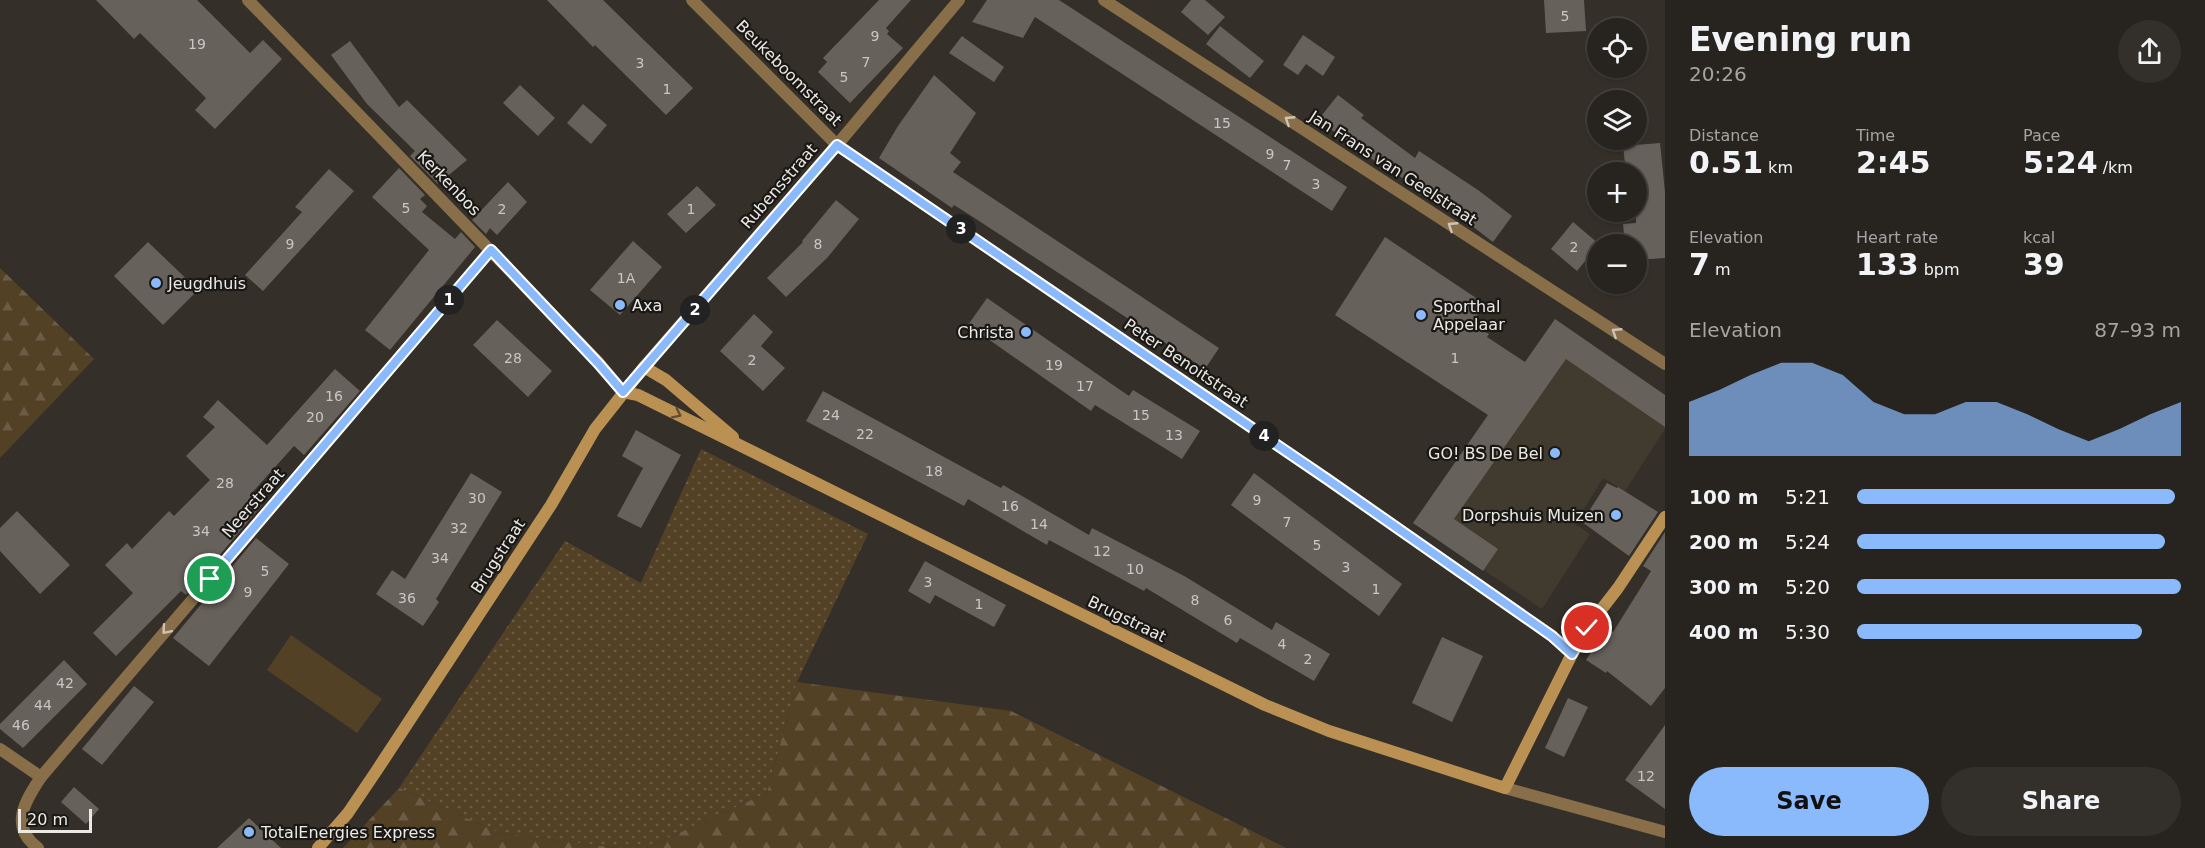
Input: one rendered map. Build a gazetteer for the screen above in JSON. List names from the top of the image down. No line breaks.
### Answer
{"streets":{"street":["Beukeboomstraat","Jan Frans van Geelstraat","Kerkenbos","Rubensstraat","Peter Benoitstraat","Neerstraat","Brugstraat"]},"crossings":[["Beukeboomstraat","Rubensstraat"],["Beukeboomstraat","Peter Benoitstraat"],["Kerkenbos","Rubensstraat"],["Kerkenbos","Neerstraat"],["Kerkenbos","Brugstraat"],["Rubensstraat","Peter Benoitstraat"],["Rubensstraat","Brugstraat"]],"one_way":["Jan Frans van Geelstraat","Neerstraat"],"places":["Jeugdhuis","Axa","Sporthal Appelaar","Christa","GO! BS De Bel","Dorpshuis Muizen","TotalEnergies Express"],"house_numbers":["5","9","19","7","3","5","1","15","9","7","3","5","2","1","9","8","2","1A","28","1","2","19","17","16","24","15","20","22","13","18","28","30","9","16","7","14","32","34","5","12","34","3","10","5","3","1","9","36","8","1","6","4","2","42","44","46","12"],"scale_bar":"20 m","page":{"heading":["Evening run","20:26"],"map_buttons":["+","−"],"stats":[["Distance","0.51 km"],["Time","2:45"],["Pace","5:24 /km"],["Elevation","7 m"],["Heart rate","133 bpm"],["kcal","39"]],"pins":["3","1","2","4"],"chart":["Elevation","87–93 m"],"list":[{"name":"100 m","note":"5:21"},{"name":"200 m","note":"5:24"},{"name":"300 m","note":"5:20"},{"name":"400 m","note":"5:30"}],"buttons":["Save","Share"],"scale":"20 m"}}
